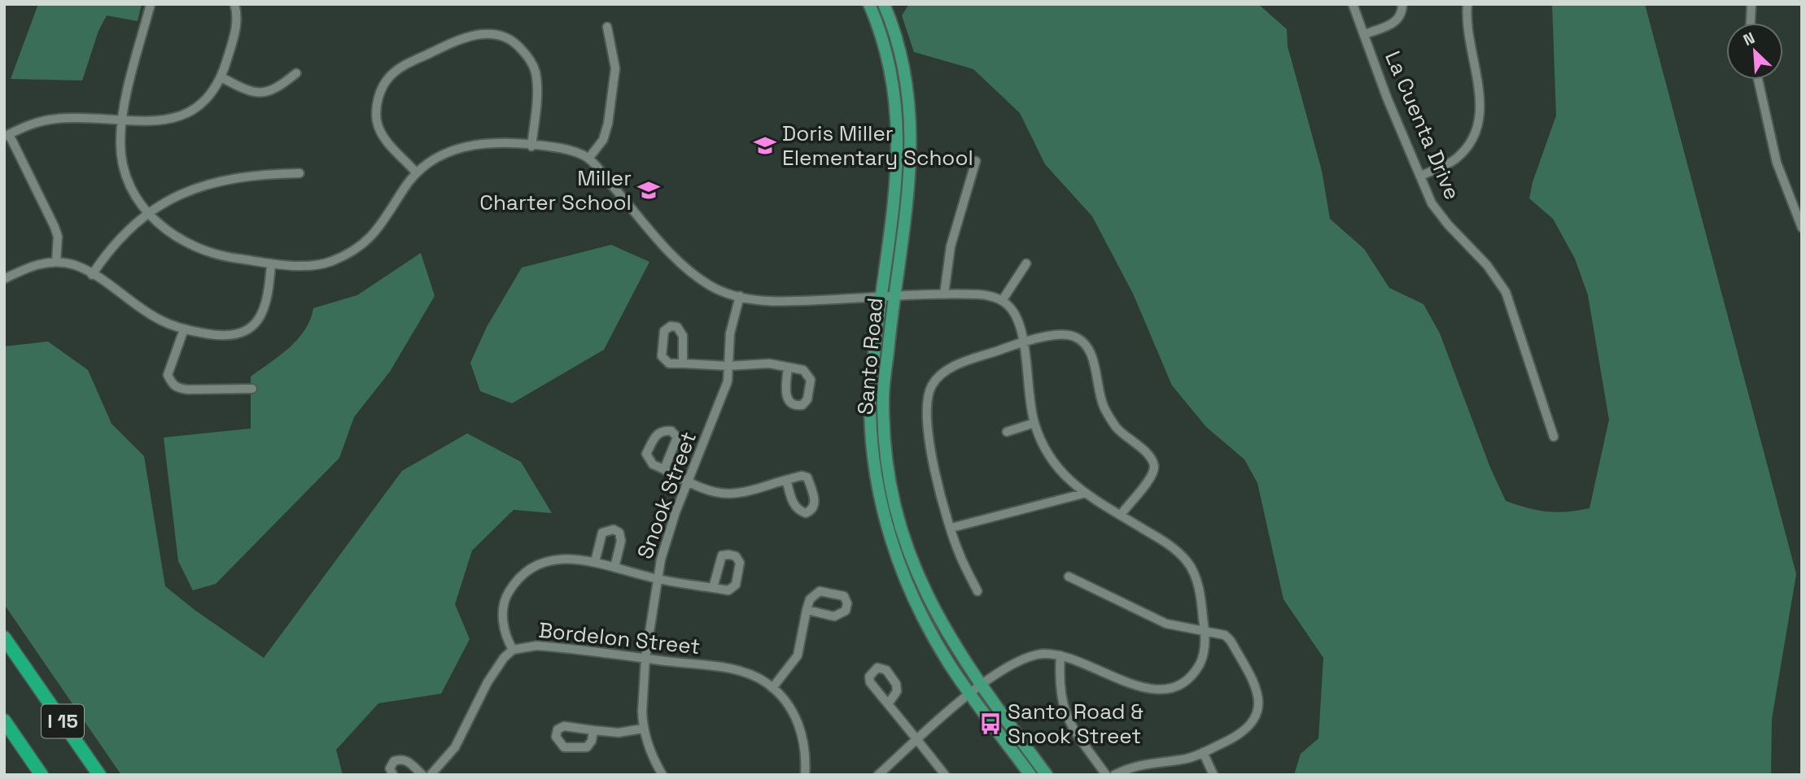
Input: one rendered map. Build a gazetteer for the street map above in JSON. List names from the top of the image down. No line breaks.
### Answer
{"streets":{"highway":["I 15"],"main road":["Santo Road"],"street":["La Cuenta Drive","Snook Street","Bordelon Street"]},"crossings":[["Snook Street","Bordelon Street"]],"places":{"school or university":["Doris Miller Elementary School","Miller Charter School"],"bus stop":["Santo Road & Snook Street"]},"north":"top left"}
